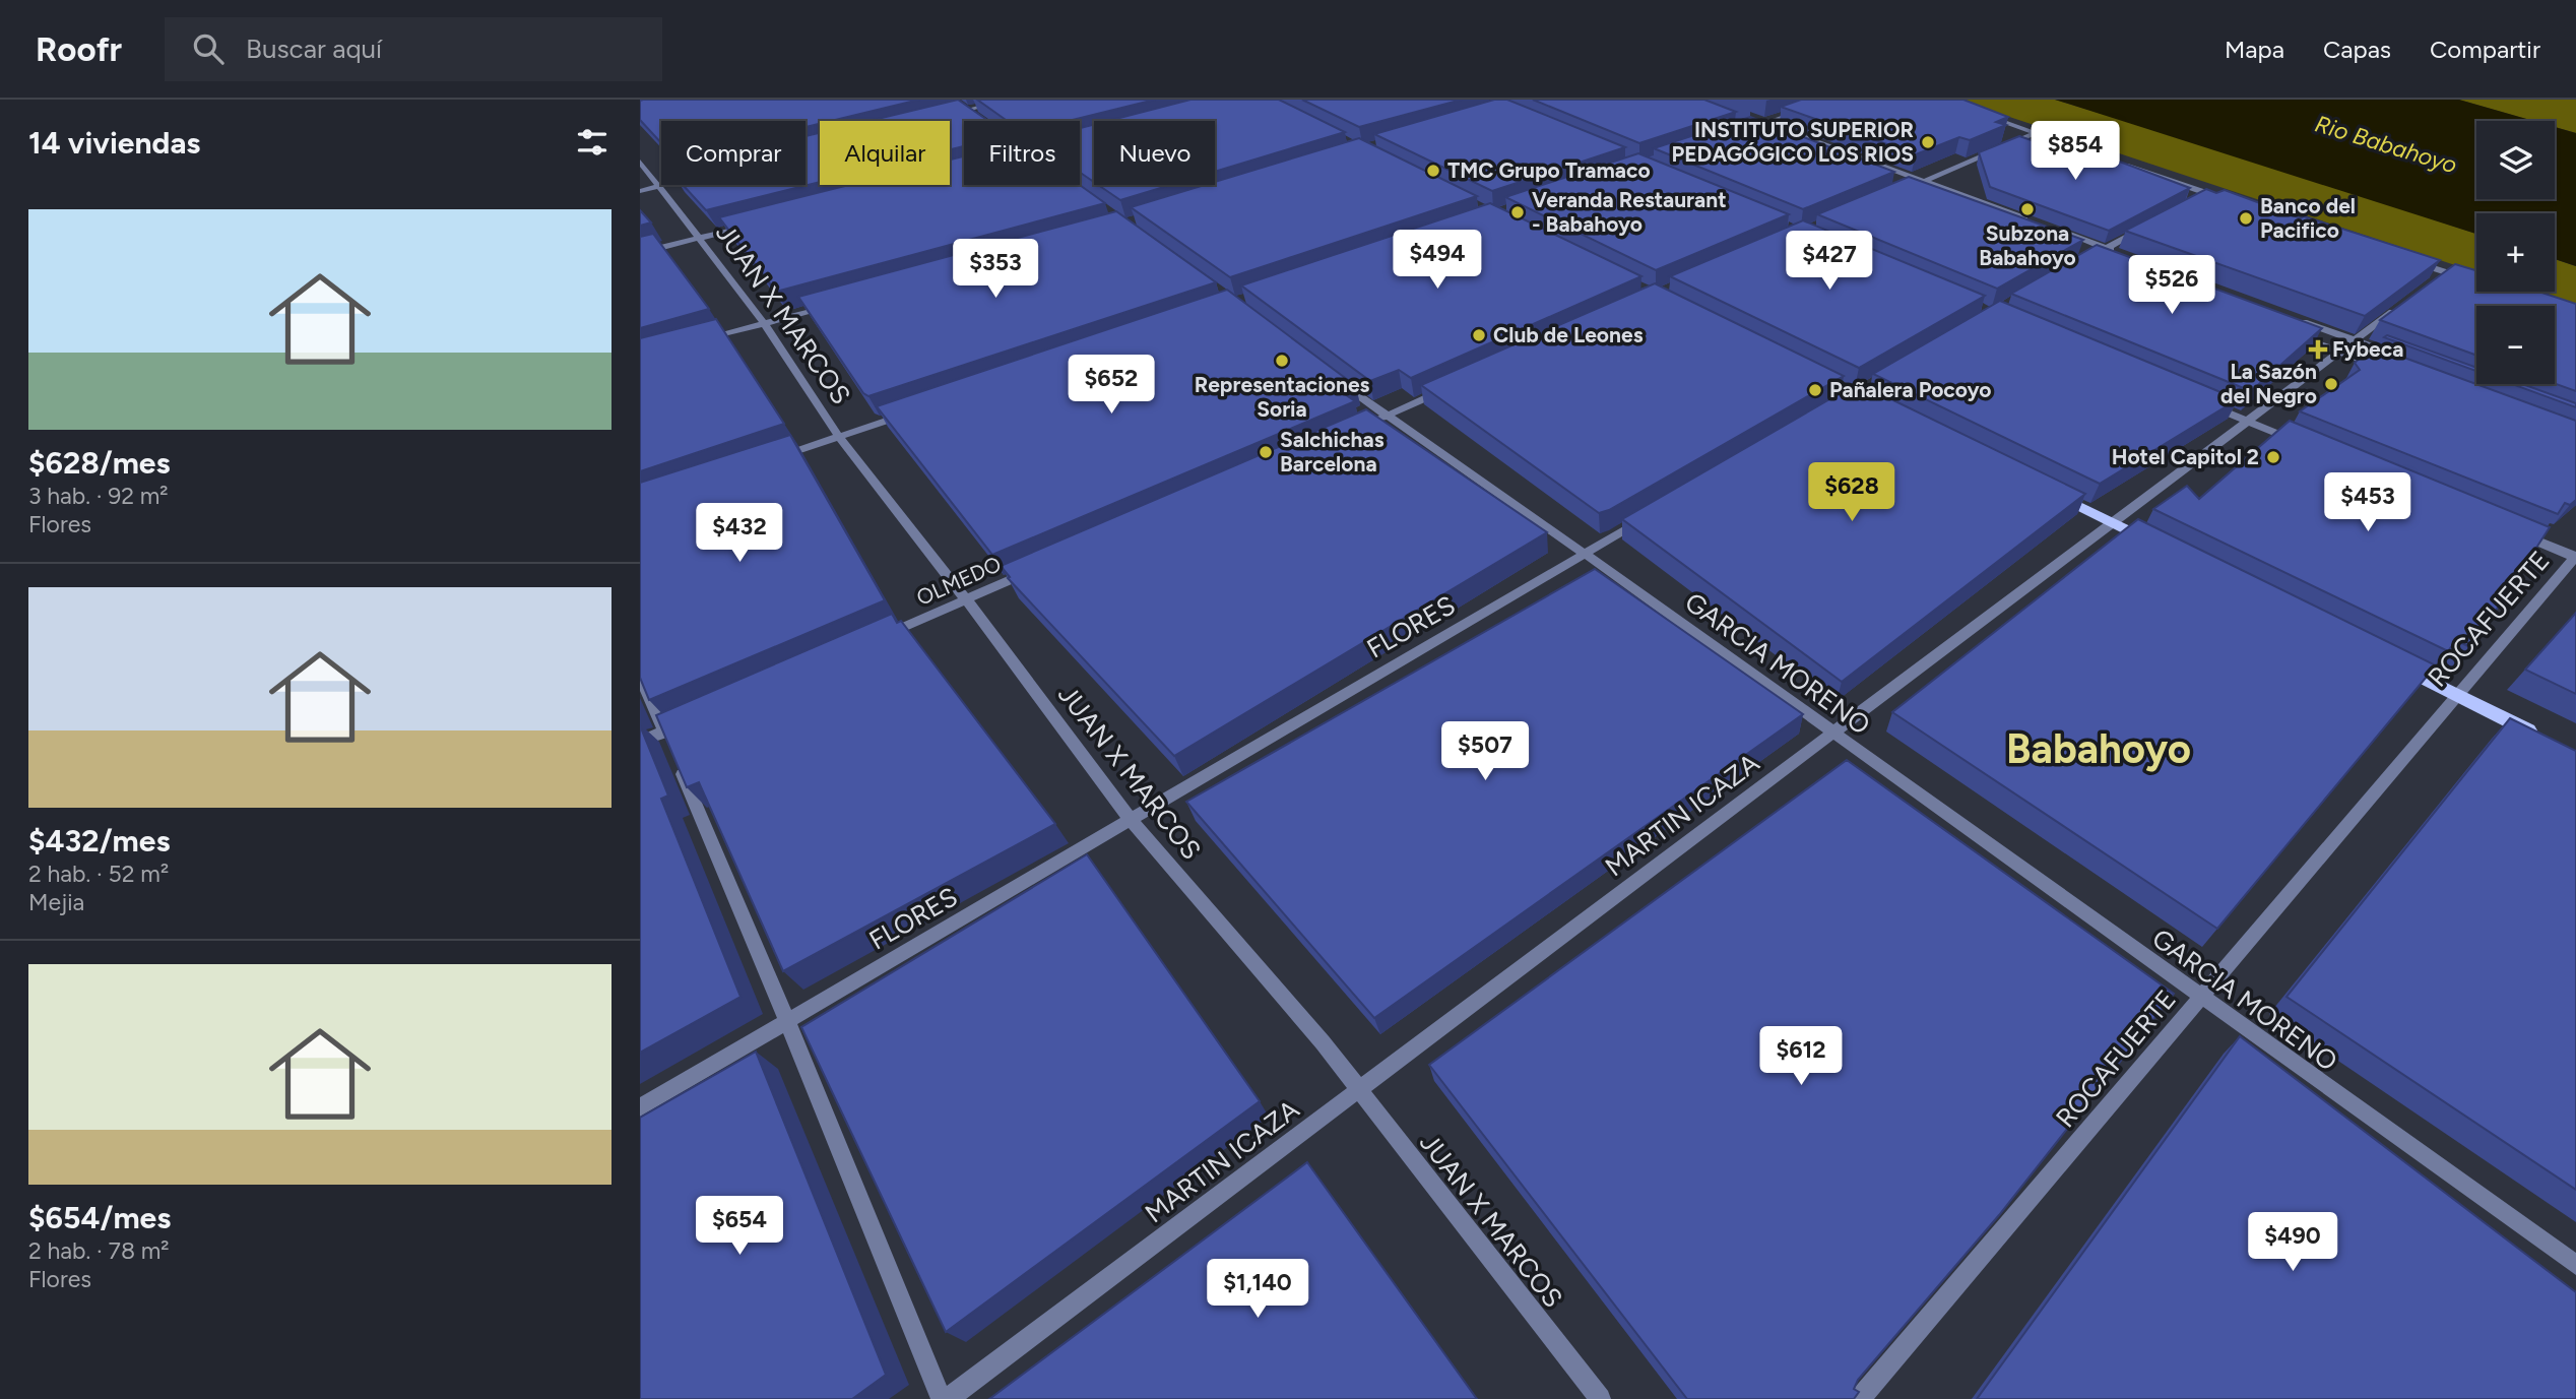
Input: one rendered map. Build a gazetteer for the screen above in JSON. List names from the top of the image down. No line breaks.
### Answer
{"streets":{"street":["JUAN X MARCOS","OLMEDO","ROCAFUERTE","FLORES","GARCIA MORENO","MARTIN ICAZA"]},"crossings":[["JUAN X MARCOS","OLMEDO"],["JUAN X MARCOS","FLORES"],["JUAN X MARCOS","MARTIN ICAZA"],["ROCAFUERTE","GARCIA MORENO"],["FLORES","GARCIA MORENO"],["GARCIA MORENO","MARTIN ICAZA"]],"districts":["Babahoyo"],"water":["Rio Babahoyo"],"places":{"other":["INSTITUTO SUPERIOR PEDAGÓGICO LOS RIOS","TMC Grupo Tramaco","Subzona Babahoyo","Veranda Restaurant - Babahoyo","Banco del Pacifico","Club de Leones","Representaciones Soria","La Sazón del Negro","Pañalera Pocoyo","Salchichas Barcelona","Hotel Capitol 2"],"health":["Fybeca"]},"page":{"header":"Roofr","search":"Buscar aquí","nav":["Mapa","Capas","Compartir"],"heading":"14 viviendas","map_buttons":["+","−"],"price":["$854","$494","$427","$353","$526","$652","$628","$453","$432","$507","$612","$654","$490","$1,140"],"chip":["Comprar","Alquilar","Filtros","Nuevo"],"list":[{"name":"$628/mes","note":"3 hab. · 92 m² · Flores"},{"name":"$432/mes","note":"2 hab. · 52 m² · Mejia"},{"name":"$654/mes","note":"2 hab. · 78 m² · Flores"}]}}
